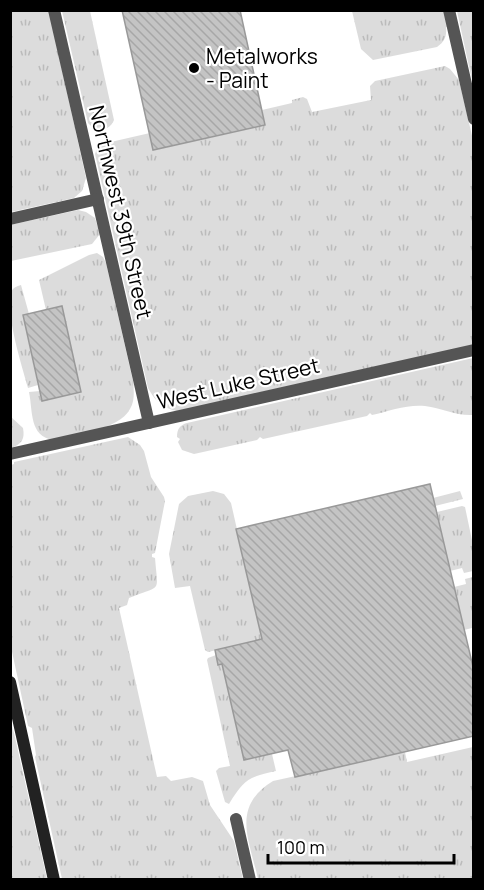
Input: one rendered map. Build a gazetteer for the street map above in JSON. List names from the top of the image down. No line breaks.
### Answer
{"streets":{"street":["Northwest 39th Street","West Luke Street"]},"crossings":[["Northwest 39th Street","West Luke Street"]],"places":["Metalworks - Paint"],"scale_bar":"100 m"}
